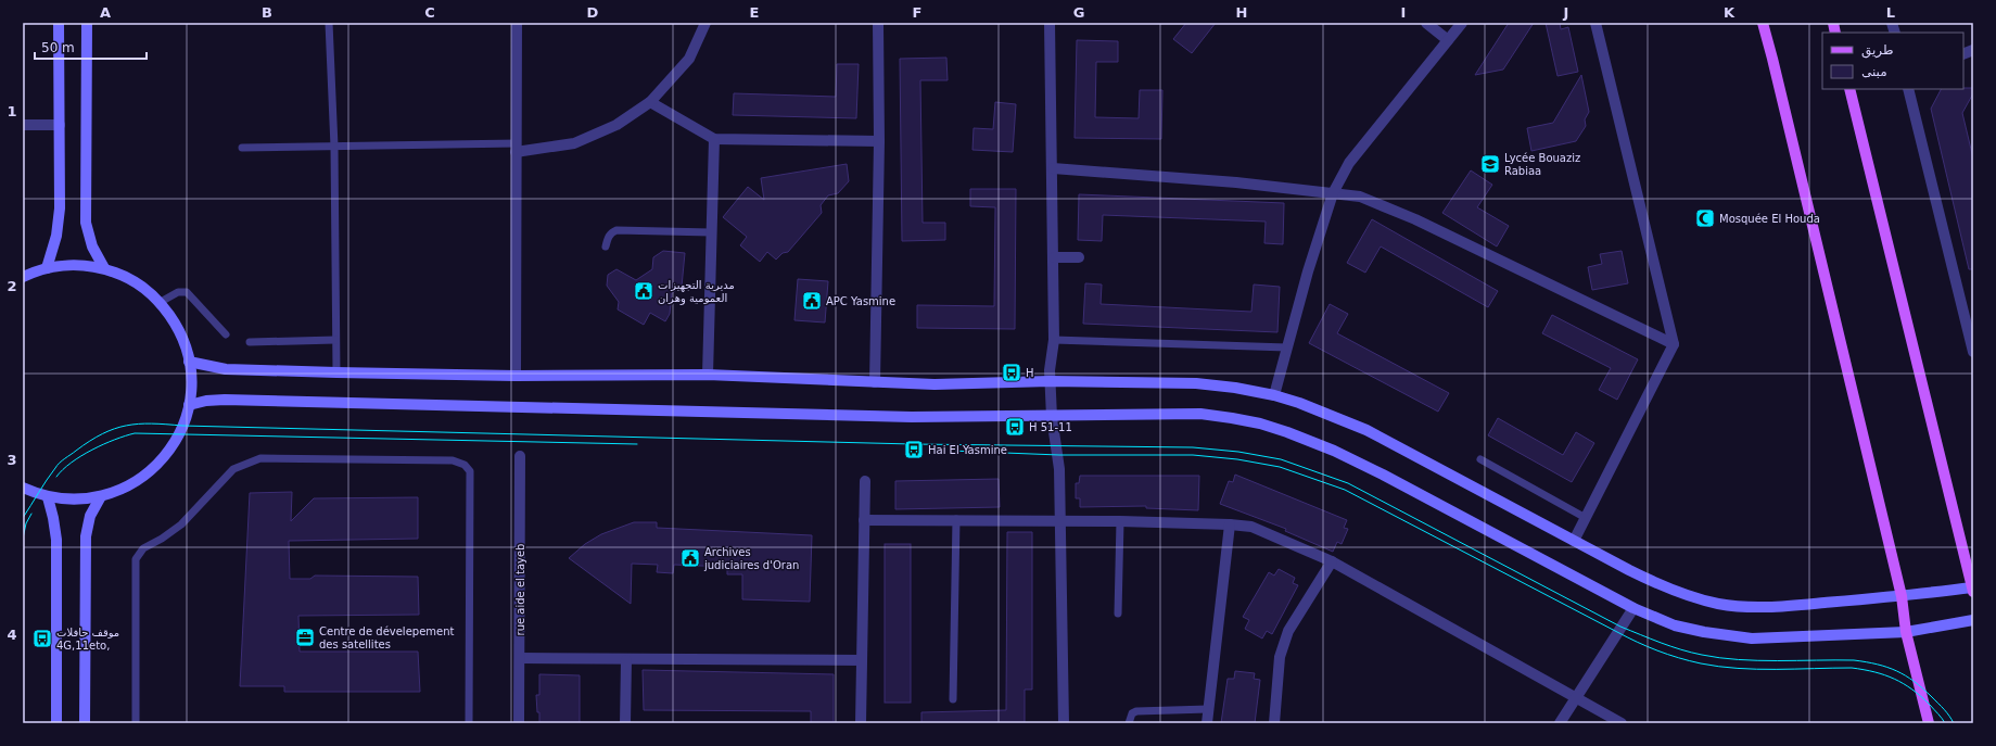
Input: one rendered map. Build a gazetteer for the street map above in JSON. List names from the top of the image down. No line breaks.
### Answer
{"streets":{"street":["rue aide el tayeb"]},"places":{"school or university":["Lycée Bouaziz Rabiaa"],"mosque":["Mosquée El Houda"],"public building":["مديرية التجهيزات العمومية وهران","APC Yasmine","Archives judiciaires d'Oran"],"bus stop":["H","H 51-11","Hai El Yasmine","موقف حافلات 4G,11eto,"],"office":["Centre de dévelepement des satellites"]},"legend":["طريق","مبنى"],"scale_bar":"50 m","grid":{"columns":["A","B","C","D","E","F","G","H","I","J","K","L"],"rows":["1","2","3","4"]}}
